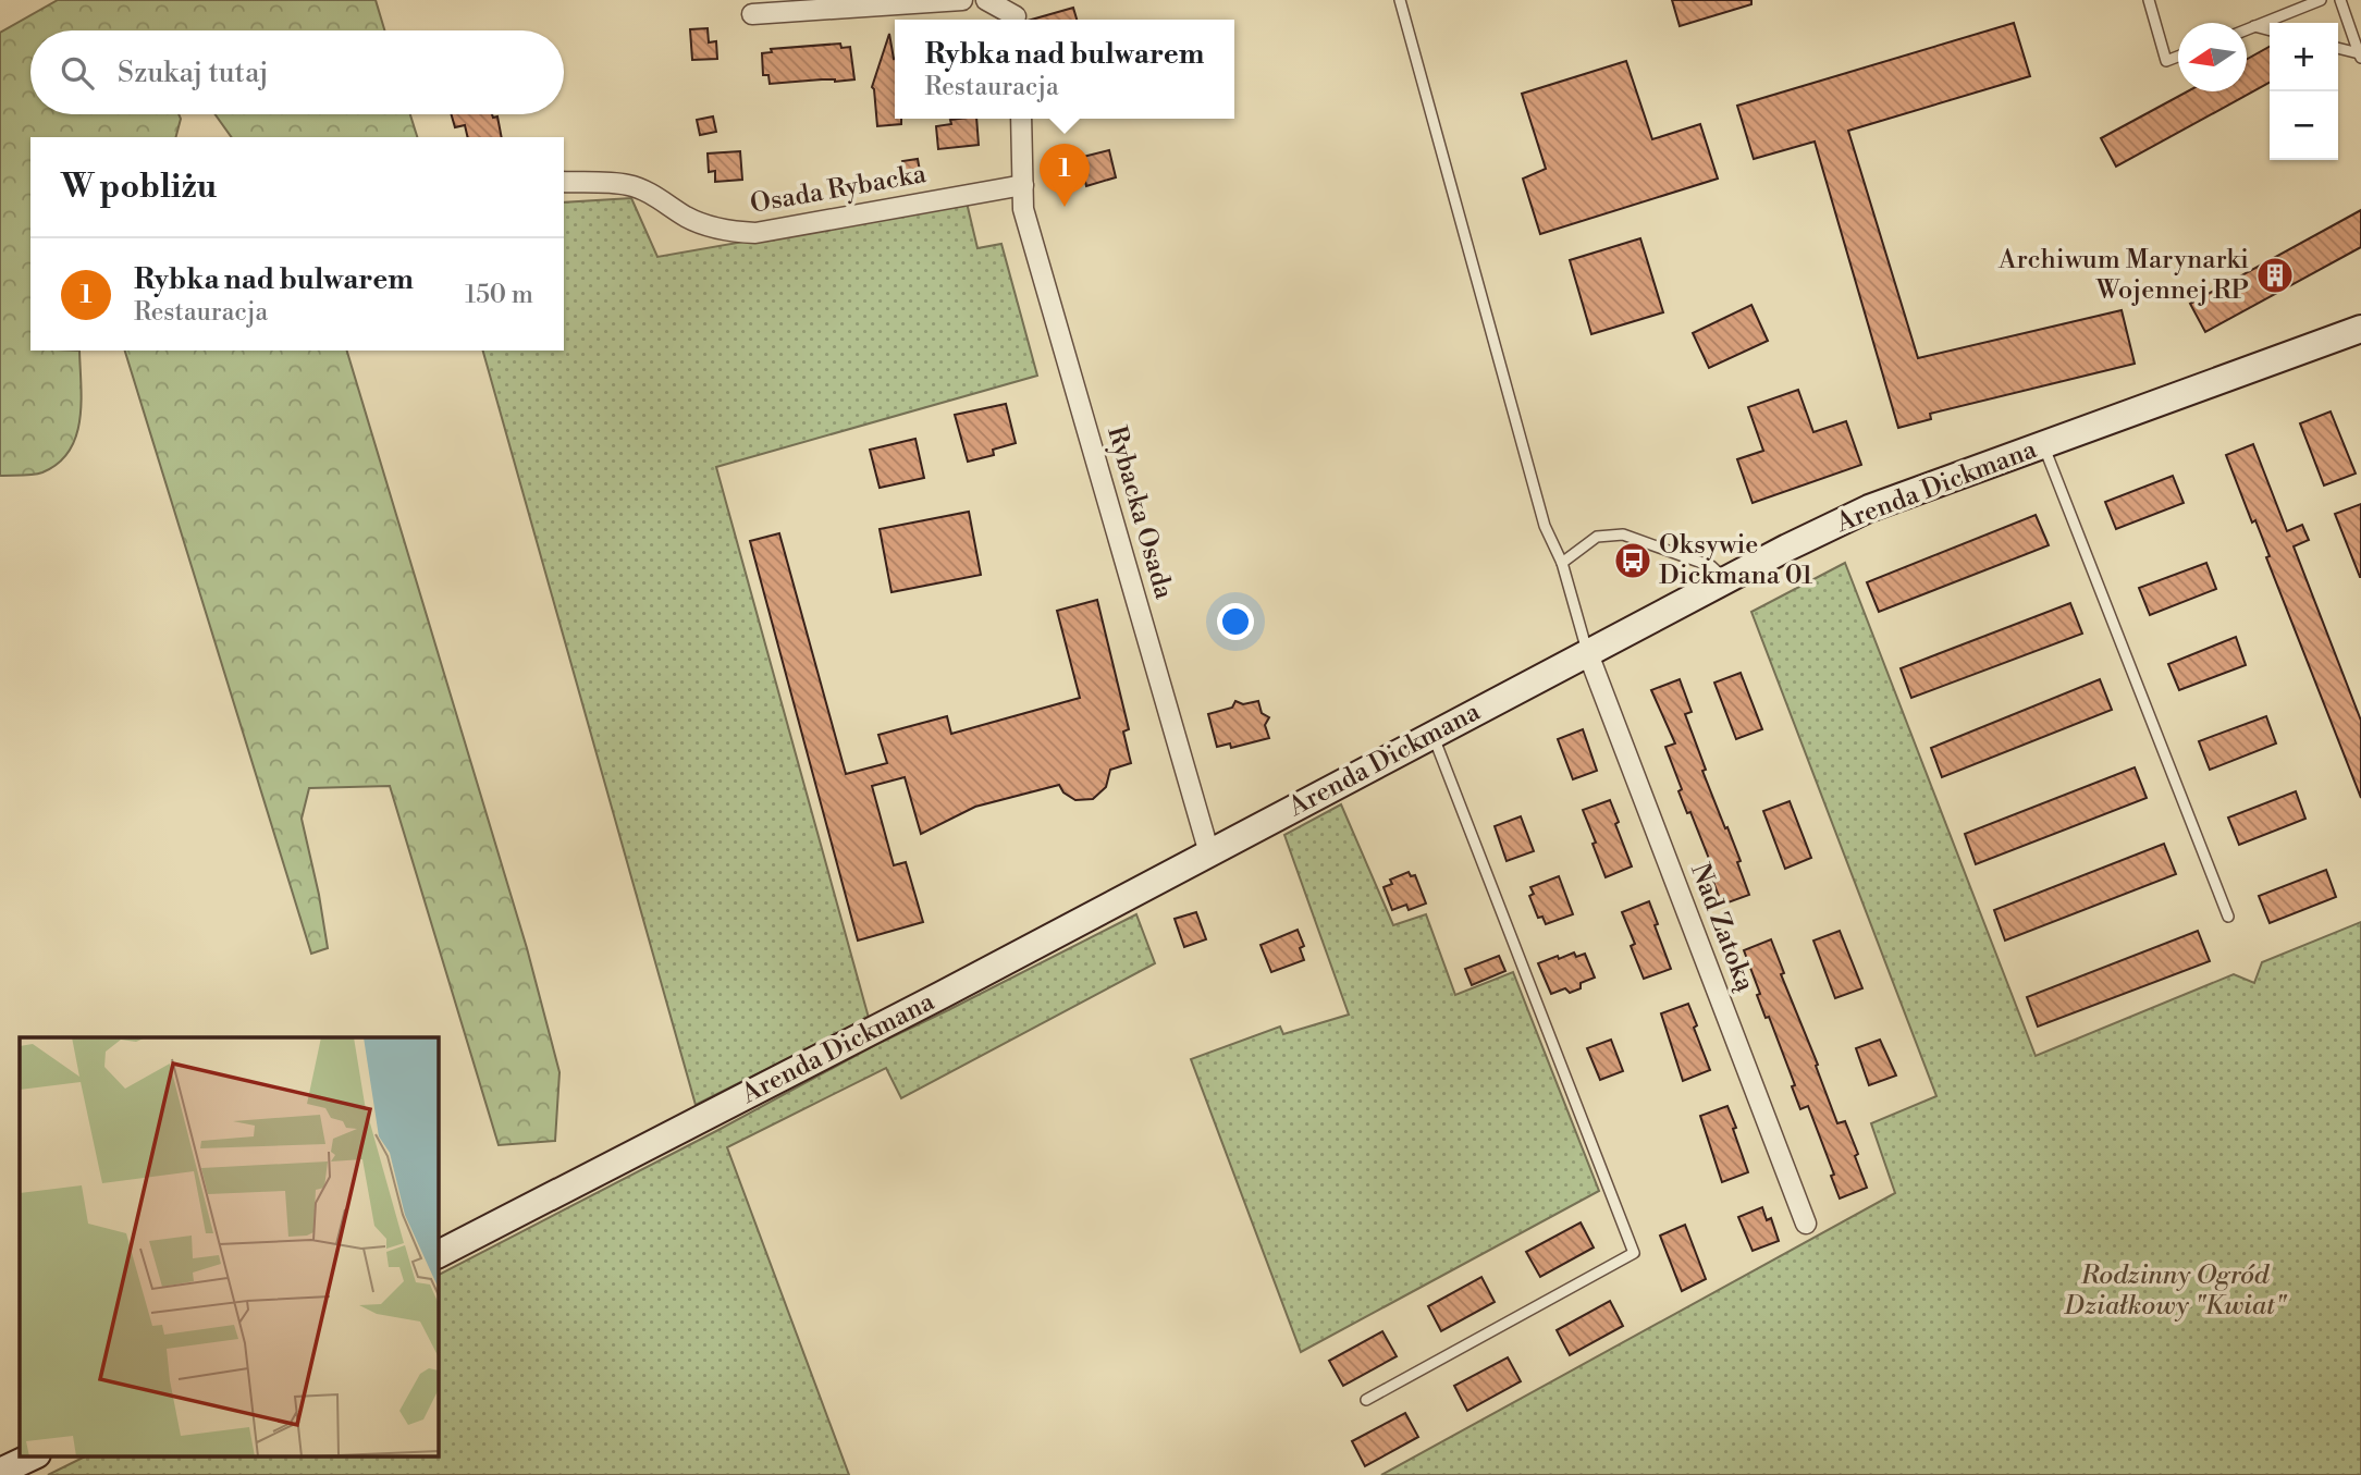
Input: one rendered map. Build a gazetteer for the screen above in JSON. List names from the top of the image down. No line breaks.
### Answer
{"streets":{"street":["Osada Rybacka","Arenda Dickmana","Rybacka Osada","Nad Zatoką"]},"crossings":[["Osada Rybacka","Rybacka Osada"],["Arenda Dickmana","Rybacka Osada"],["Arenda Dickmana","Nad Zatoką"]],"parks":["Rodzinny Ogród Działkowy \"Kwiat\""],"places":{"building":["Archiwum Marynarki Wojennej RP"],"bus stop":["Oksywie Dickmana 01"]},"north":"left","page":{"popup":["Rybka nad bulwarem","Restauracja"],"map_buttons":["+","−"],"search":"Szukaj tutaj","heading":"W pobliżu","pins":"1","list":[{"mark":"1","name":"Rybka nad bulwarem","note":"Restauracja","value":"150 m"}]}}
